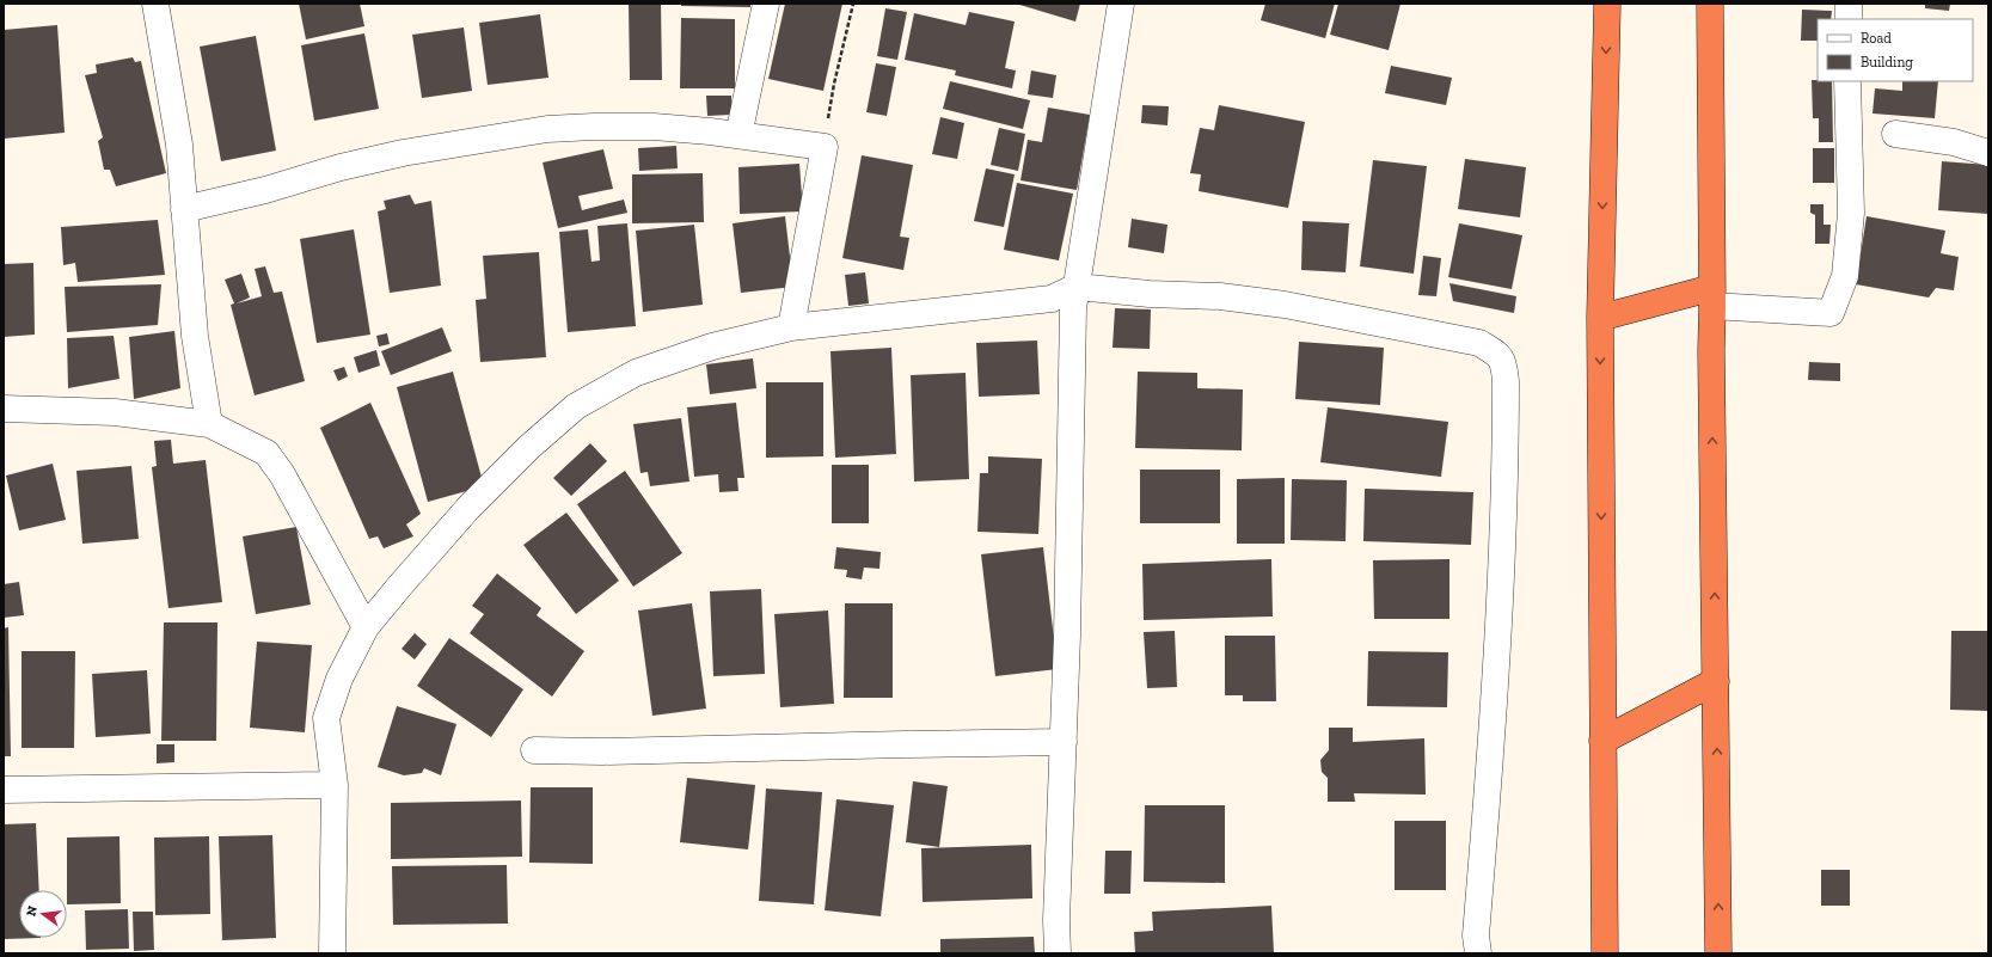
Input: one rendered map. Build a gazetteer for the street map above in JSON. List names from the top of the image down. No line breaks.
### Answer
{"legend":["Road","Building"],"north":"left"}
